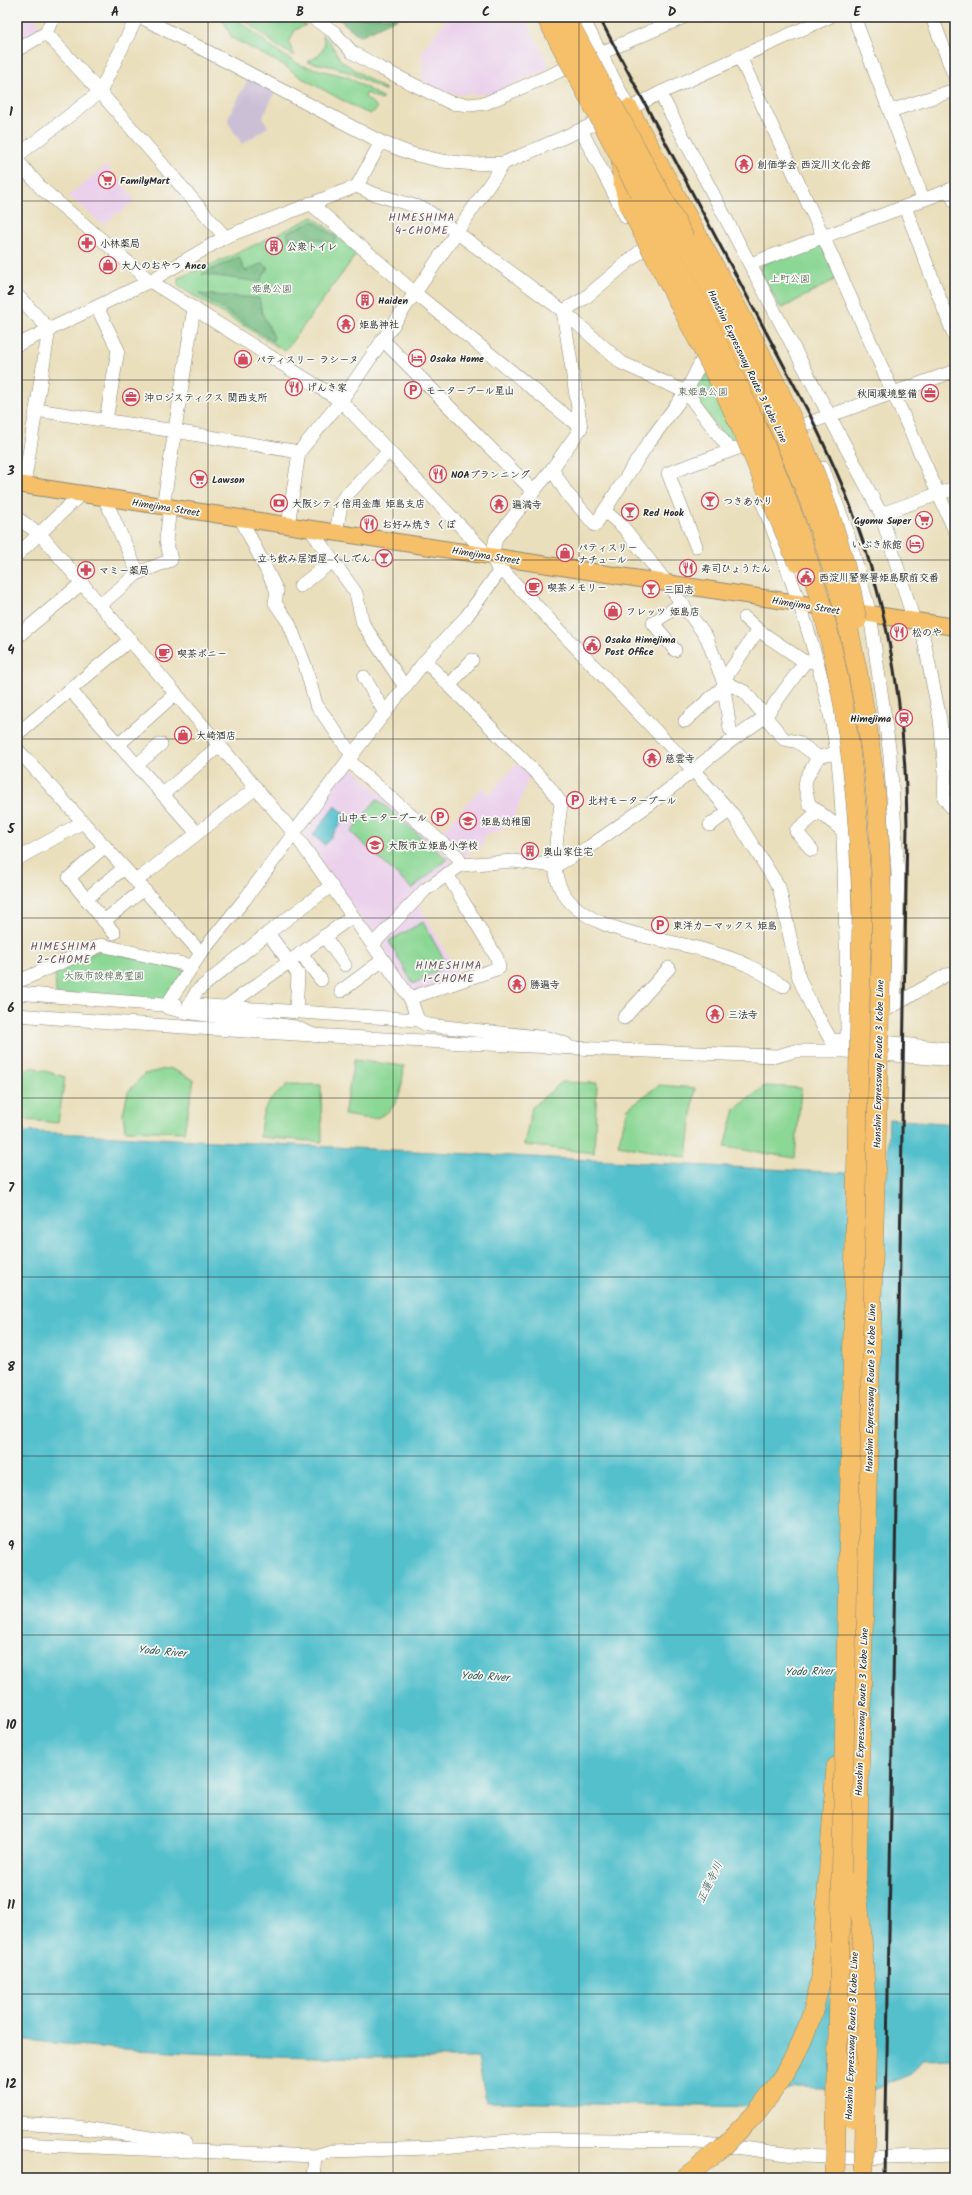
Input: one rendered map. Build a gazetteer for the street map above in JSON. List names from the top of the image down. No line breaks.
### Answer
{"streets":{"highway":["Hanshin Expressway Route 3 Kobe Line"],"main road":["Himejima Street"]},"districts":["HIMESHIMA 4-CHOME","HIMESHIMA 2-CHOME","HIMESHIMA 1-CHOME"],"water":["Yodo River","正蓮寺川"],"parks":["上町公園","姫島公園","東姫島公園","大阪市設稗島霊園"],"places":{"temple":["創価学会 西淀川文化会館","姫島神社","遍満寺","慈雲寺","勝遍寺","三法寺"],"supermarket":["FamilyMart","Lawson","Gyomu Super"],"pharmacy":["小林薬局","マミー薬局"],"building":["公衆トイレ","Haiden","奥山家住宅"],"shop":["大人のおやつ Anco","パティスリー ラシーヌ","パティスリー ナチュール","フレッツ 姫島店","大崎酒店"],"hotel":["Osaka Home","いぶき旅館"],"restaurant":["げんき家","NOAプランニング","お好み焼き くぼ","寿司ひょうたん","松のや"],"parking":["モータープール星山","北村モータープール","山中モータープール","東洋カーマックス 姫島"],"office":["秋岡環境整備","沖ロジスティクス 関西支所"],"bar":["つきあかり","Red Hook","立ち飲み居酒屋 くしでん","三国志"],"bank":["大阪シティ信用金庫 姫島支店"],"public building":["西淀川警察署姫島駅前交番","Osaka Himejima Post Office"],"cafe":["喫茶メモリー","喫茶ポニー"],"station":["Himejima"],"school or university":["姫島幼稚園","大阪市立姫島小学校"]},"grid":{"columns":["A","B","C","D","E"],"rows":["1","2","3","4","5","6","7","8","9","10","11","12"]}}
